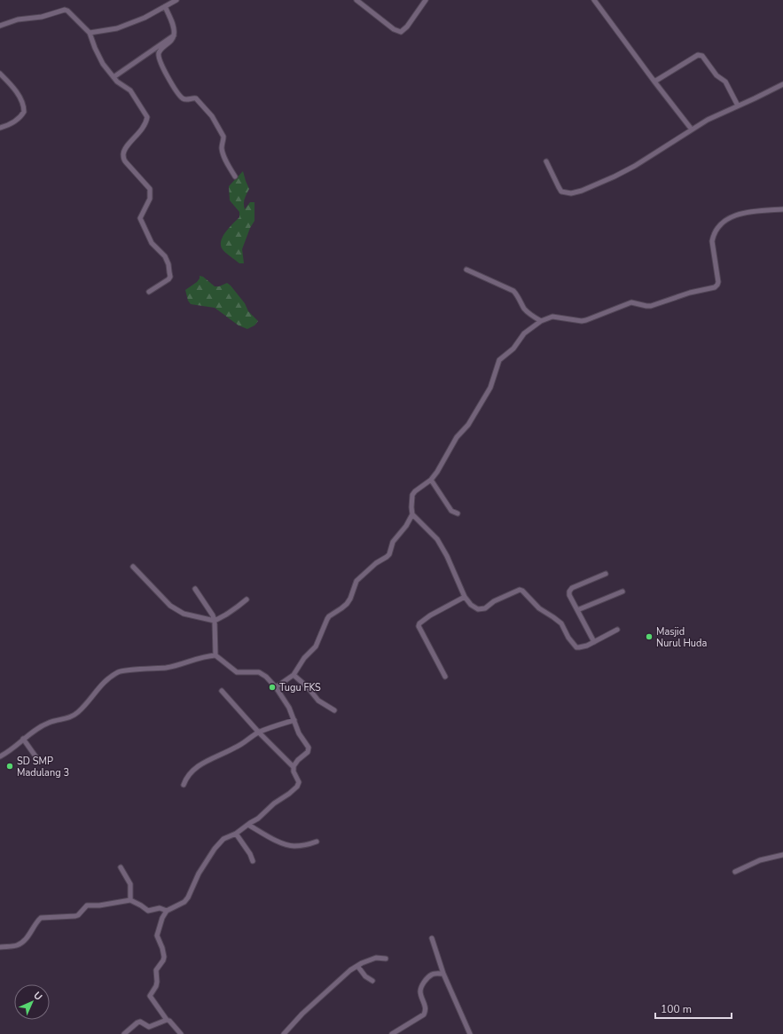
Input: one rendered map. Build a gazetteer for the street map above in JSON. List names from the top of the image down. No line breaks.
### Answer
{"places":["Masjid Nurul Huda","Tugu FKS","SD SMP Madulang 3"],"scale_bar":"100 m","north":"top right"}
